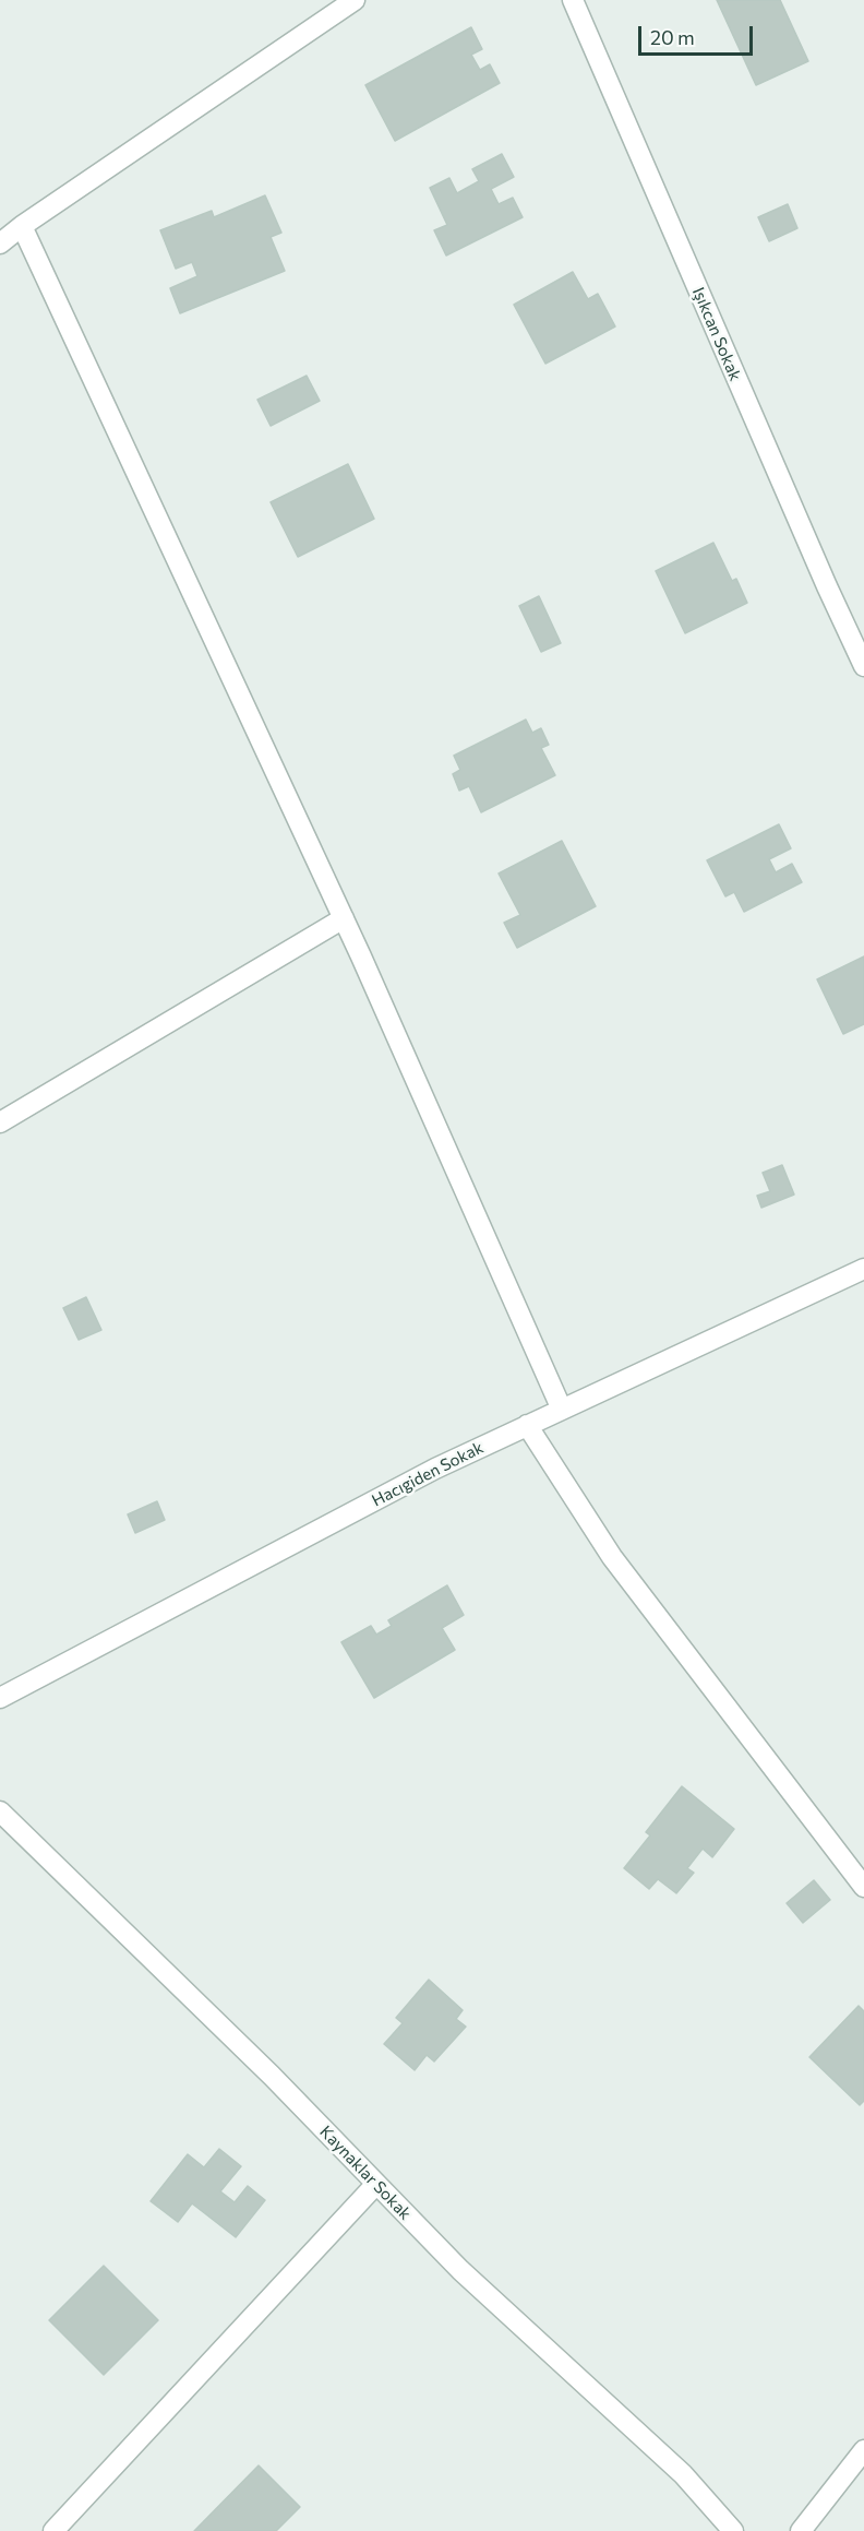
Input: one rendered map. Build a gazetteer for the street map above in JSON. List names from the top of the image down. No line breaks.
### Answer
{"streets":{"street":["Işıkcan Sokak","Hacıgiden Sokak","Kaynaklar Sokak"]},"scale_bar":"20 m"}
